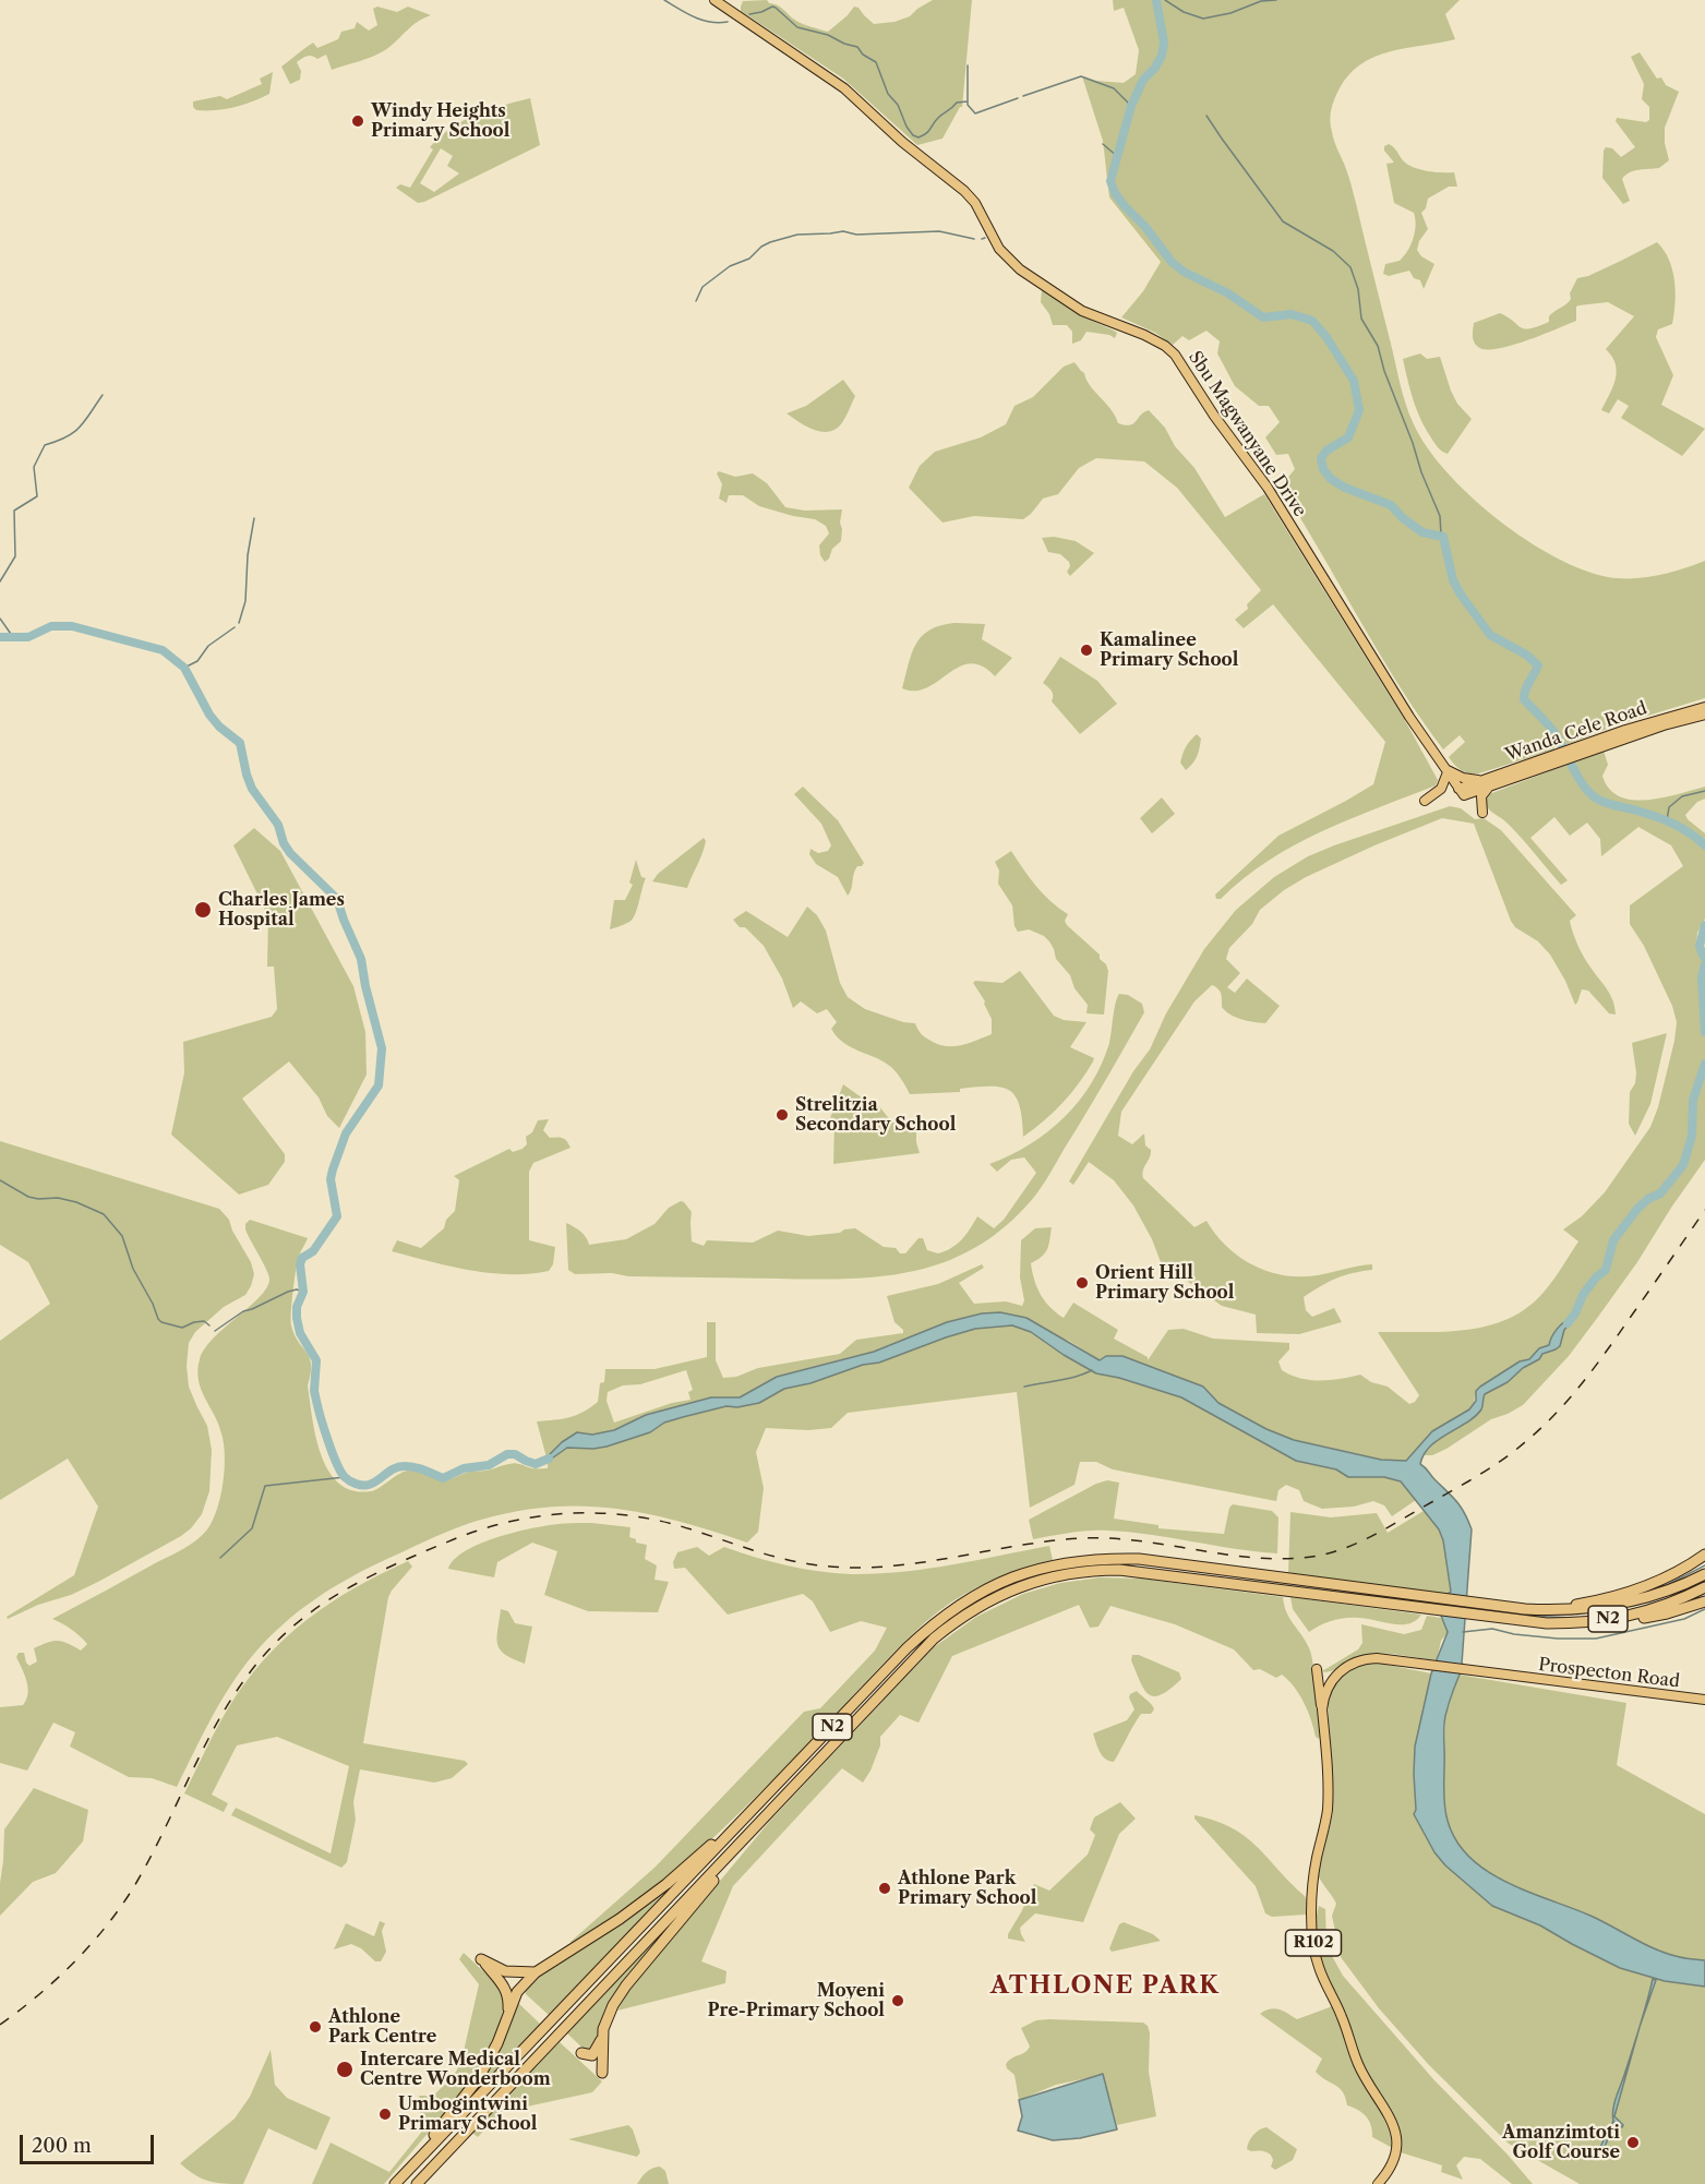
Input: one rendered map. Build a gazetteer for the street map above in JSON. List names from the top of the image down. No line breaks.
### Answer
{"streets":{"highway":["N2"],"main road":["Sbu Magwanyane Drive","Wanda Cele Road","Prospecton Road","R102"]},"crossings":[["Sbu Magwanyane Drive","Wanda Cele Road"],["Prospecton Road","R102"]],"districts":["ATHLONE PARK"],"places":["Windy Heights Primary School","Kamalinee Primary School","Charles James Hospital","Strelitzia Secondary School","Orient Hill Primary School","Athlone Park Primary School","Moyeni Pre-Primary School","Athlone Park Centre","Intercare Medical Centre Wonderboom","Umbogintwini Primary School","Amanzimtoti Golf Course"],"scale_bar":"200 m"}
